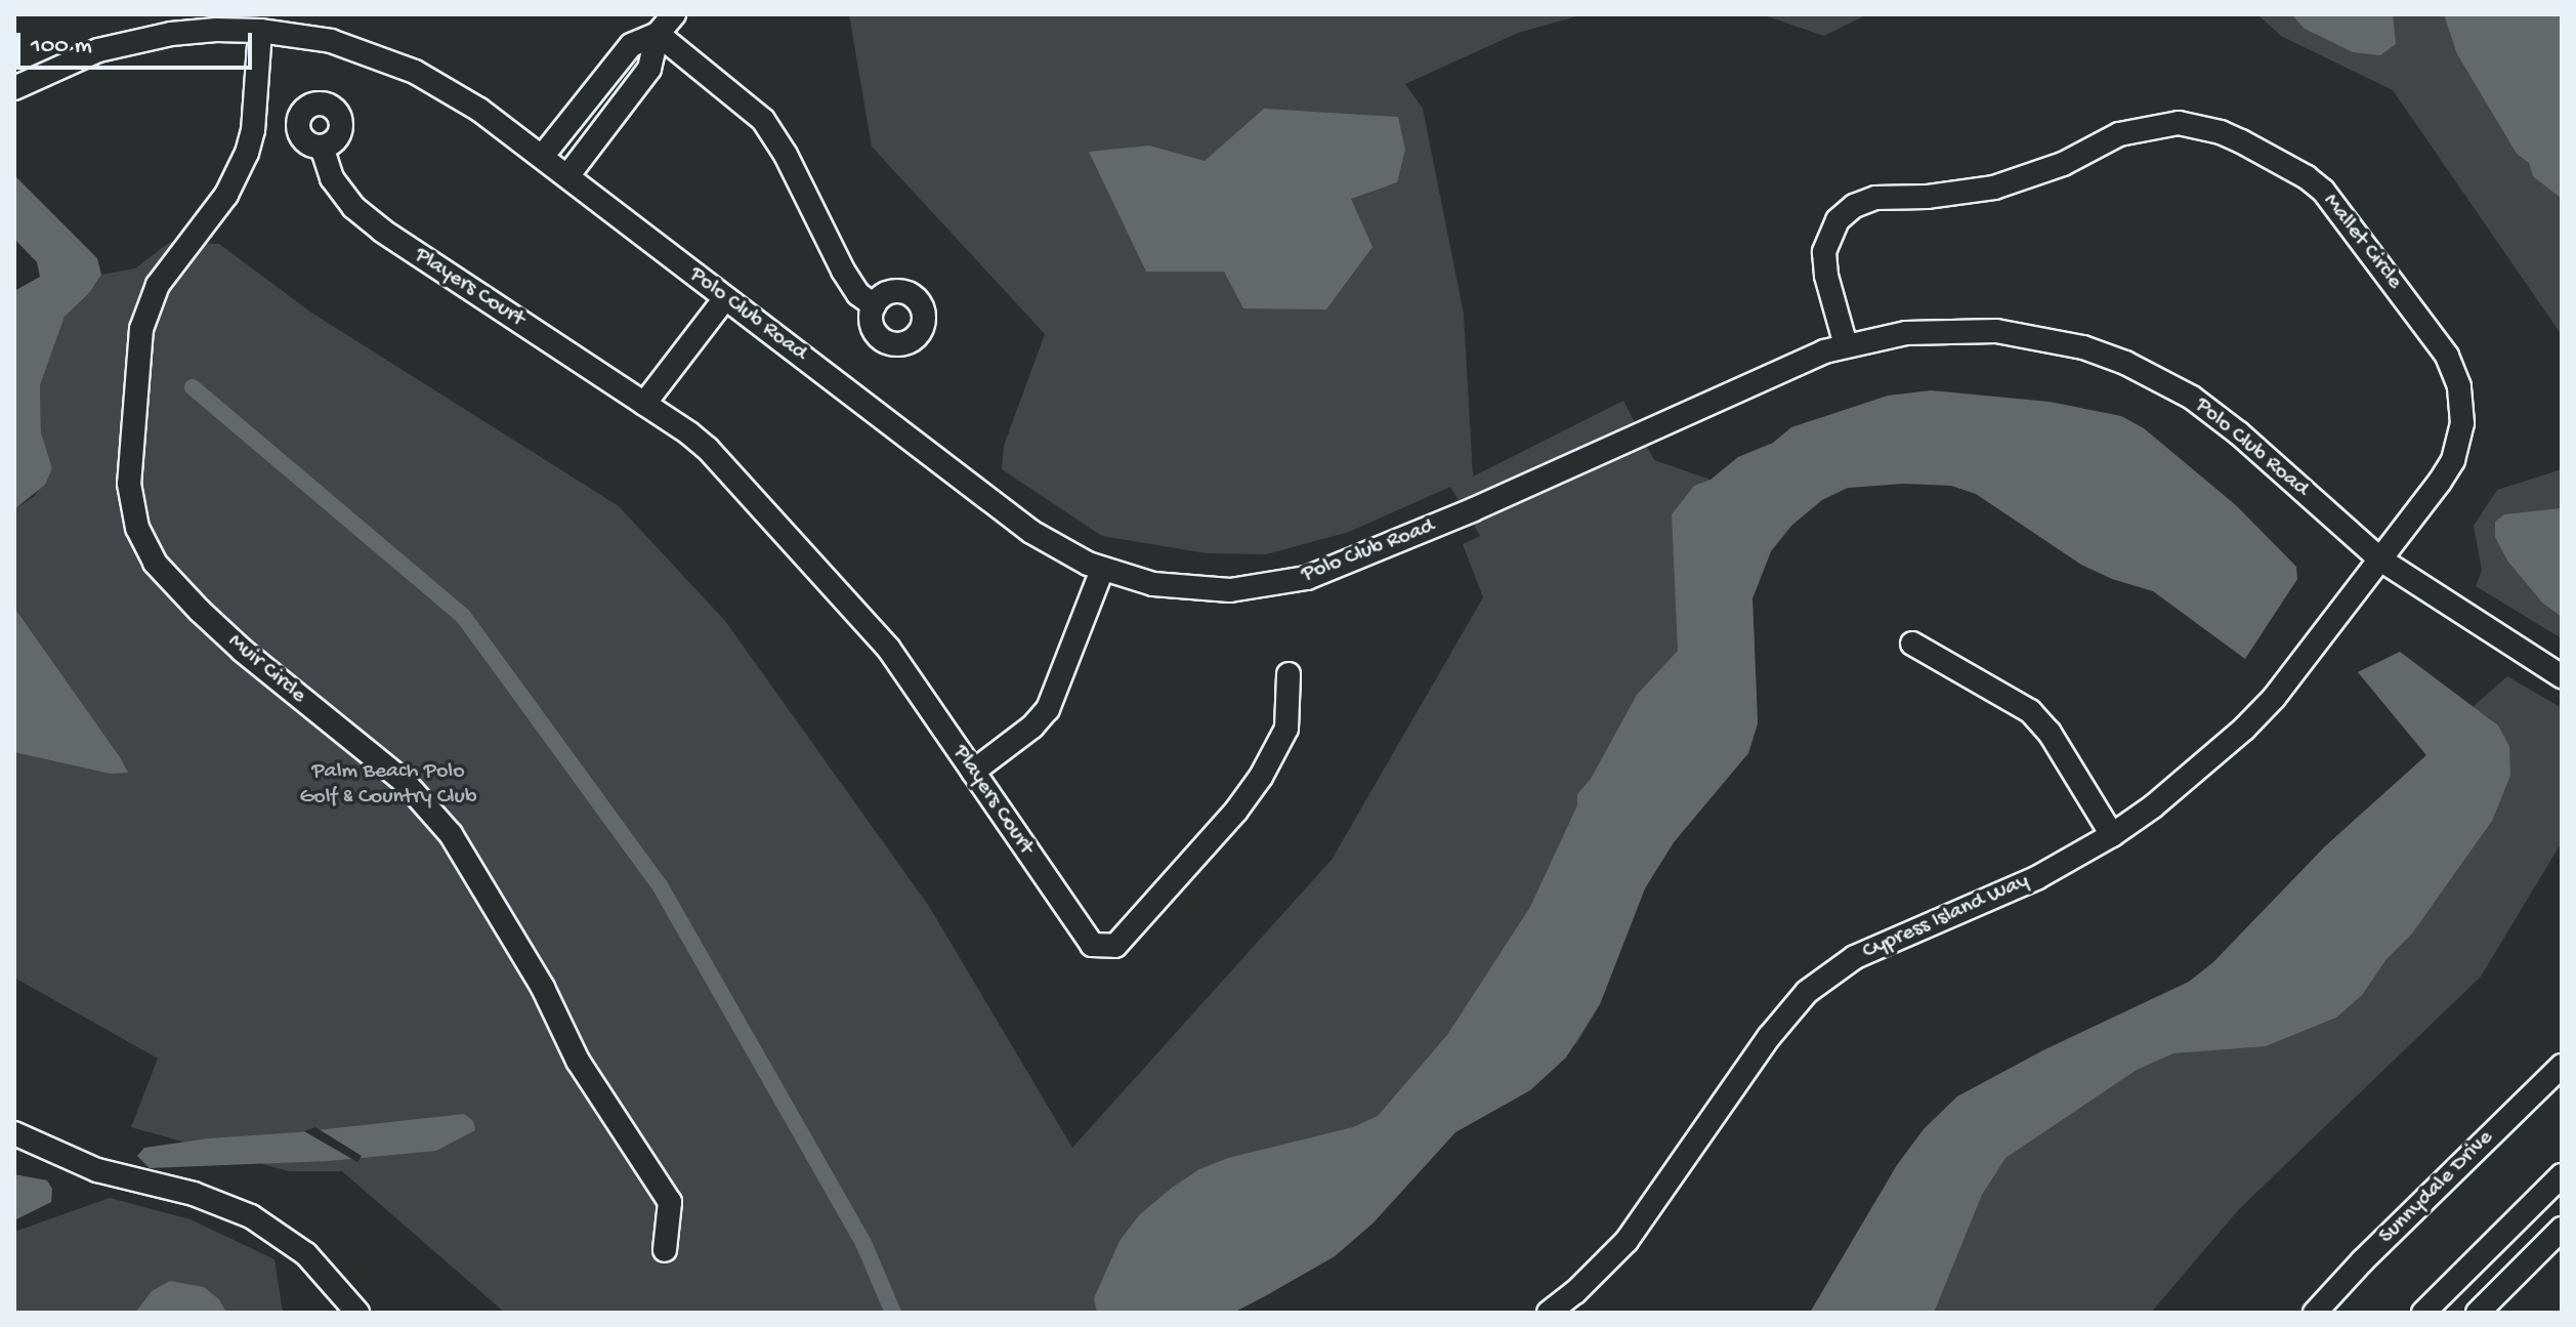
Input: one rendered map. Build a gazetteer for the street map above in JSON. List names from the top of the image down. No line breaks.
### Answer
{"streets":{"street":["Mallet Circle","Players Court","Polo Club Road","Muir Circle","Cypress Island Way","Sunnydale Drive"]},"crossings":[["Mallet Circle","Polo Club Road"],["Mallet Circle","Cypress Island Way"],["Polo Club Road","Muir Circle"],["Polo Club Road","Cypress Island Way"]],"parks":["Palm Beach Polo Golf & Country Club"],"scale_bar":"100 m"}
